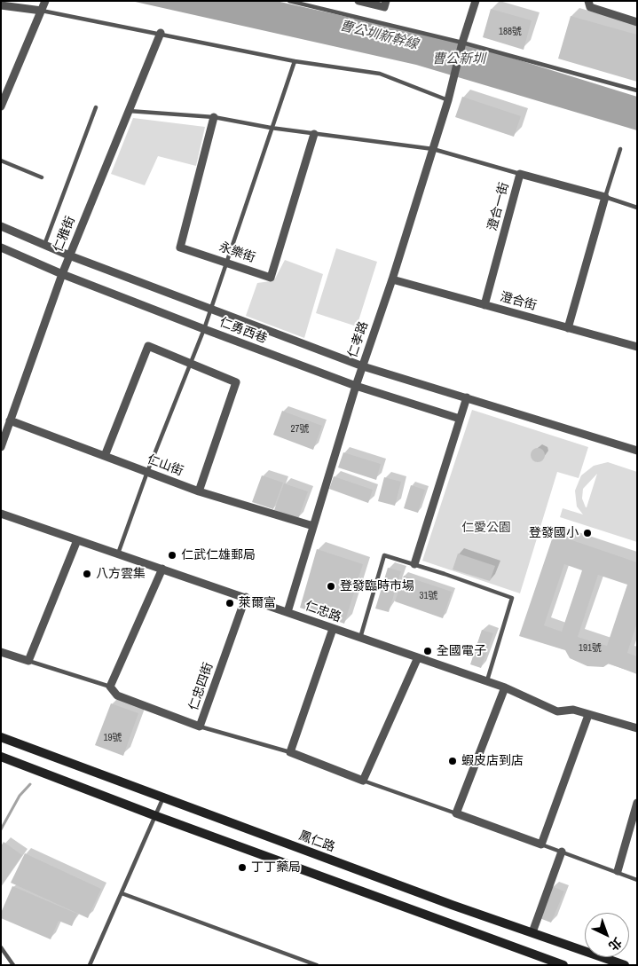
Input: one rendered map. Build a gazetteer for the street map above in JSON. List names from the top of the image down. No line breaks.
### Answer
{"streets":{"main road":["鳳仁路"],"street":["澄合一街","仁雅街","永樂街","澄合街","仁勇西巷","仁孝路","仁山街","仁忠路","仁忠四街"]},"crossings":[["澄合一街","澄合街"],["仁雅街","仁勇西巷"],["仁雅街","仁山街"],["澄合街","仁孝路"],["仁勇西巷","仁孝路"],["仁孝路","仁山街"],["仁孝路","仁忠路"],["仁忠路","仁忠四街"]],"water":["曹公圳新幹線","曹公新圳"],"parks":["仁愛公園"],"places":["登發國小","仁武仁雄郵局","八方雲集","登發臨時市場","萊爾富","全國電子","蝦皮店到店","丁丁藥局"],"house_numbers":["188號","27號","31號","191號","19號"],"north":"bottom right"}
